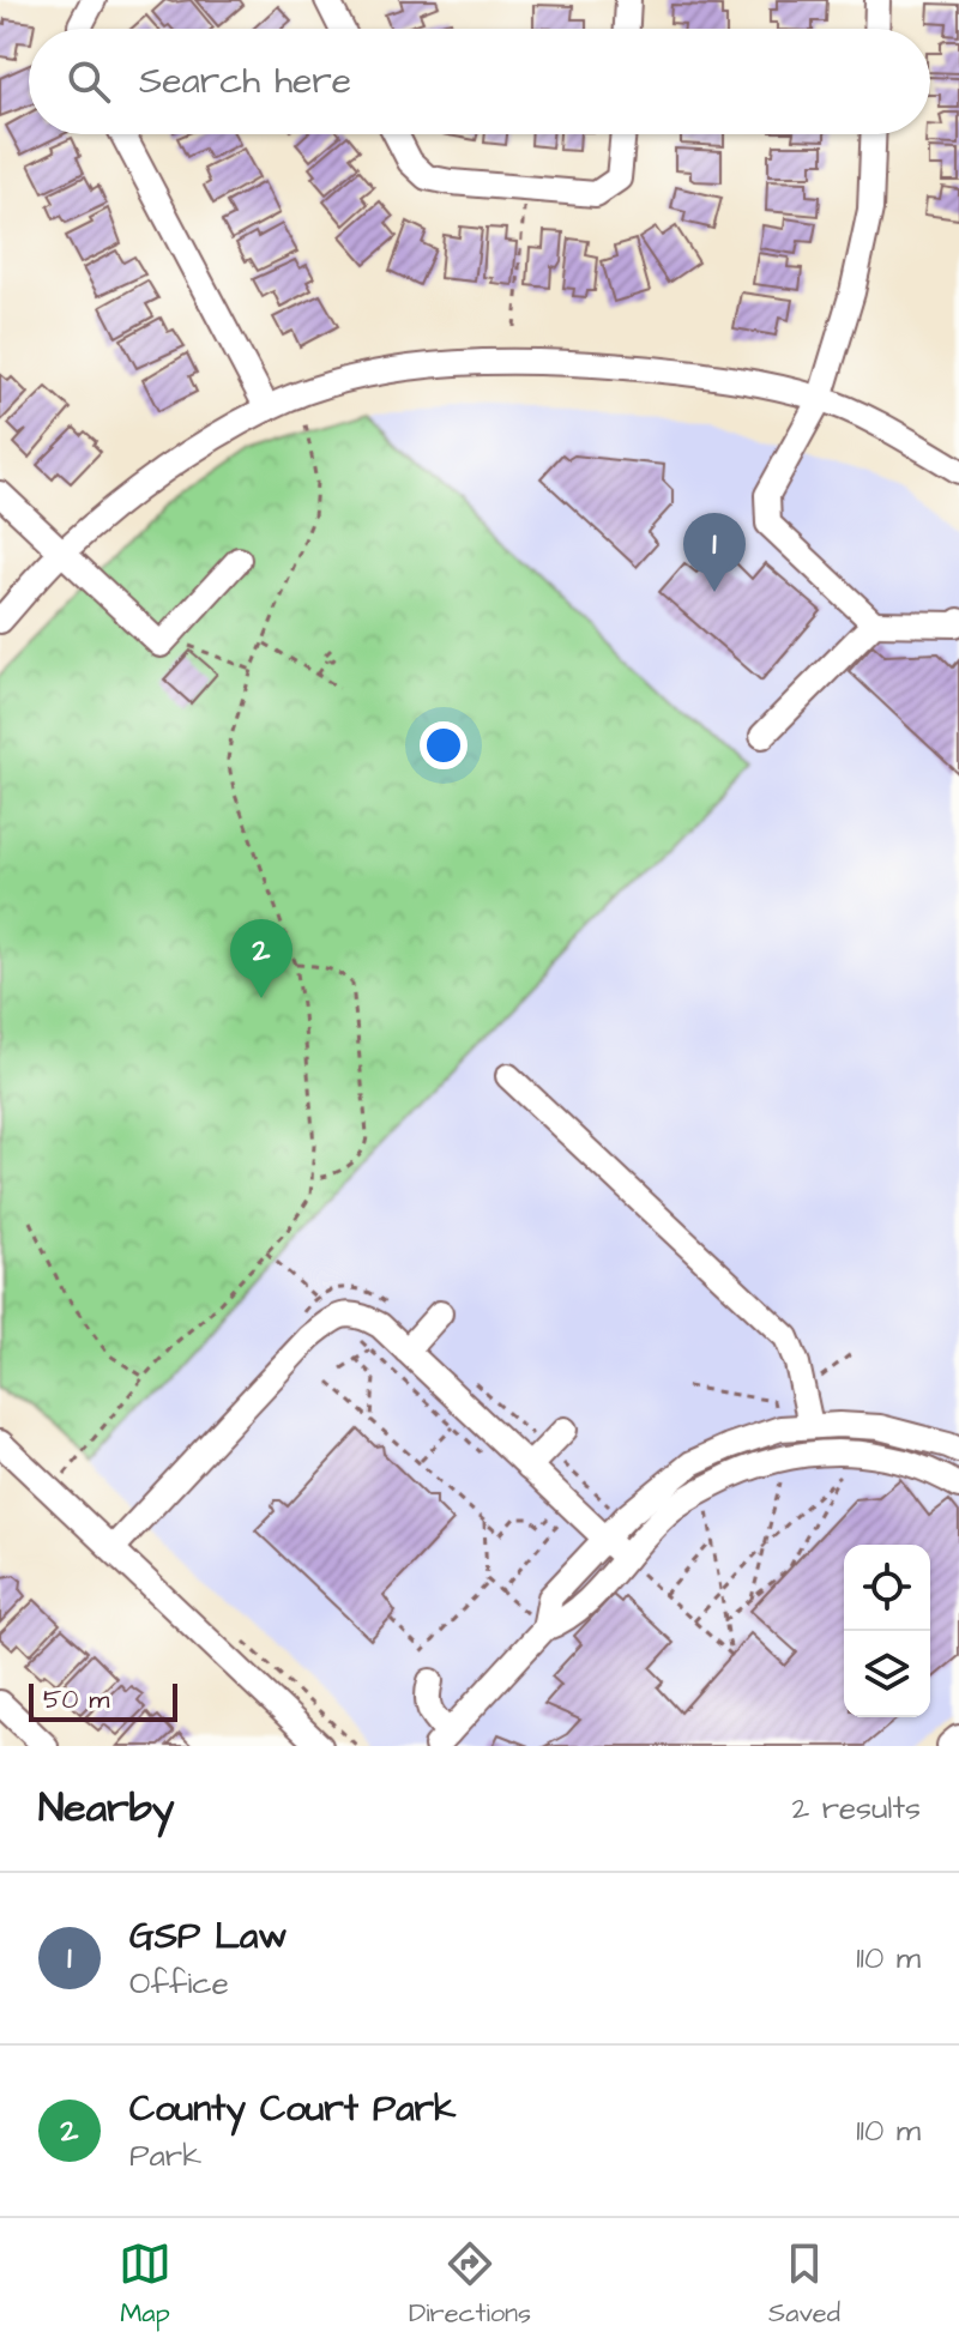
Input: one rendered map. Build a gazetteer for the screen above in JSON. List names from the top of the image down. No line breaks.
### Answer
{"scale_bar":"50 m","page":{"search":"Search here","pins":["1","2"],"scale":"50 m","heading":["Nearby","2 results"],"list":[{"mark":"1","name":"GSP Law","note":"Office","value":"110 m"},{"mark":"2","name":"County Court Park","note":"Park","value":"110 m"}],"nav":["Map","Directions","Saved"]}}
